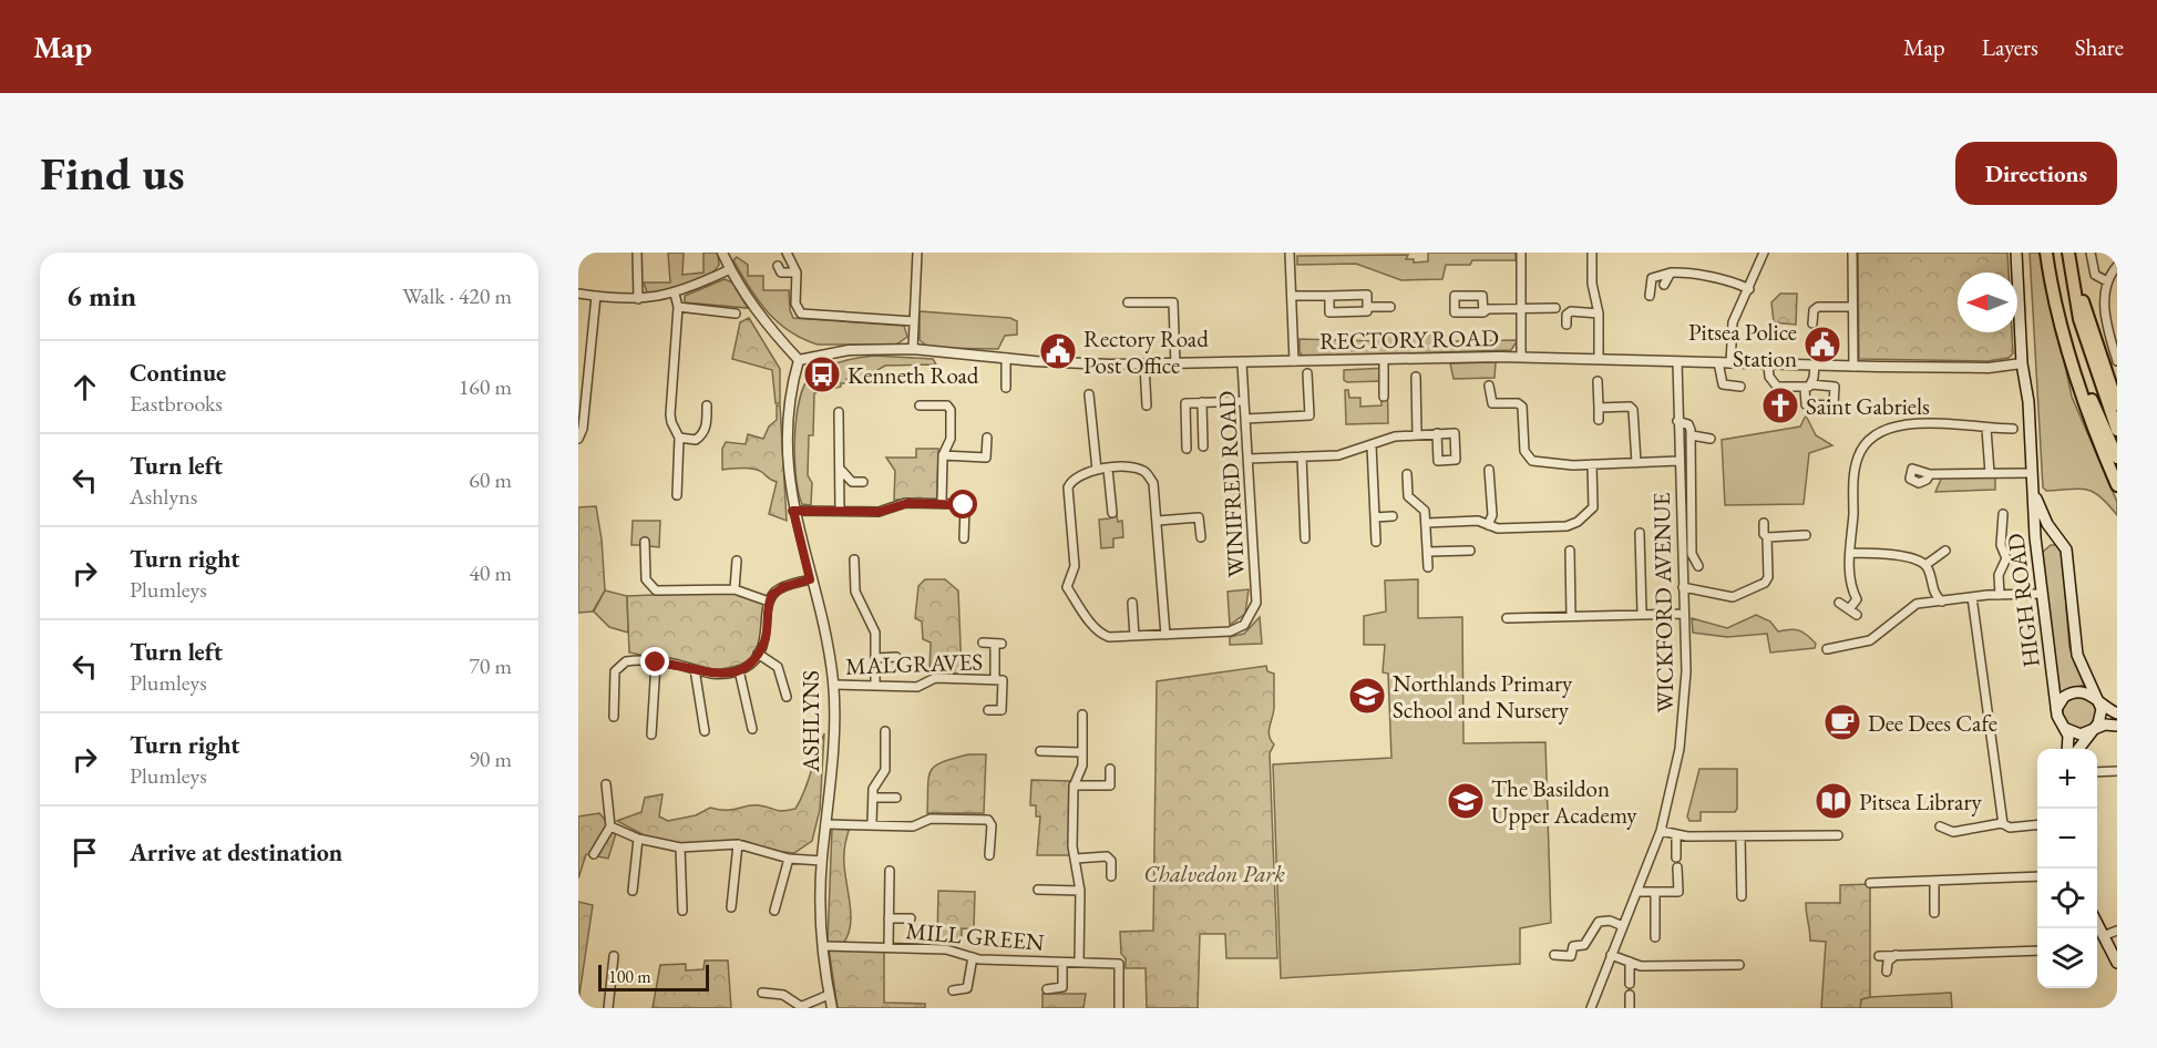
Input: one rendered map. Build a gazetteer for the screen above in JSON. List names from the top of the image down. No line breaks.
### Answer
{"streets":{"main road":["HIGH ROAD"],"street":["RECTORY ROAD","WINIFRED ROAD","WICKFORD AVENUE","MALGRAVES","ASHLYNS","MILL GREEN"]},"crossings":[["RECTORY ROAD","WINIFRED ROAD"],["RECTORY ROAD","HIGH ROAD"],["RECTORY ROAD","WICKFORD AVENUE"],["RECTORY ROAD","ASHLYNS"],["MALGRAVES","ASHLYNS"],["ASHLYNS","MILL GREEN"]],"parks":["Chalvedon Park"],"places":{"public building":["Pitsea Police Station","Rectory Road Post Office"],"bus stop":["Kenneth Road"],"church":["Saint Gabriels"],"school or university":["Northlands Primary School and Nursery","The Basildon Upper Academy"],"cafe":["Dee Dees Cafe"],"library":["Pitsea Library"]},"scale_bar":"100 m","north":"left","page":{"header":"Map","nav":["Map","Layers","Share"],"buttons":"Directions","title":"Find us","heading":["6 min","Walk · 420 m"],"list":[["Continue","Eastbrooks","160 m"],["Turn left","Ashlyns","60 m"],["Turn right","Plumleys","40 m"],["Turn left","Plumleys","70 m"],["Turn right","Plumleys","90 m"],"Arrive at destination"],"map_buttons":["+","−"],"scale":"100 m"}}
